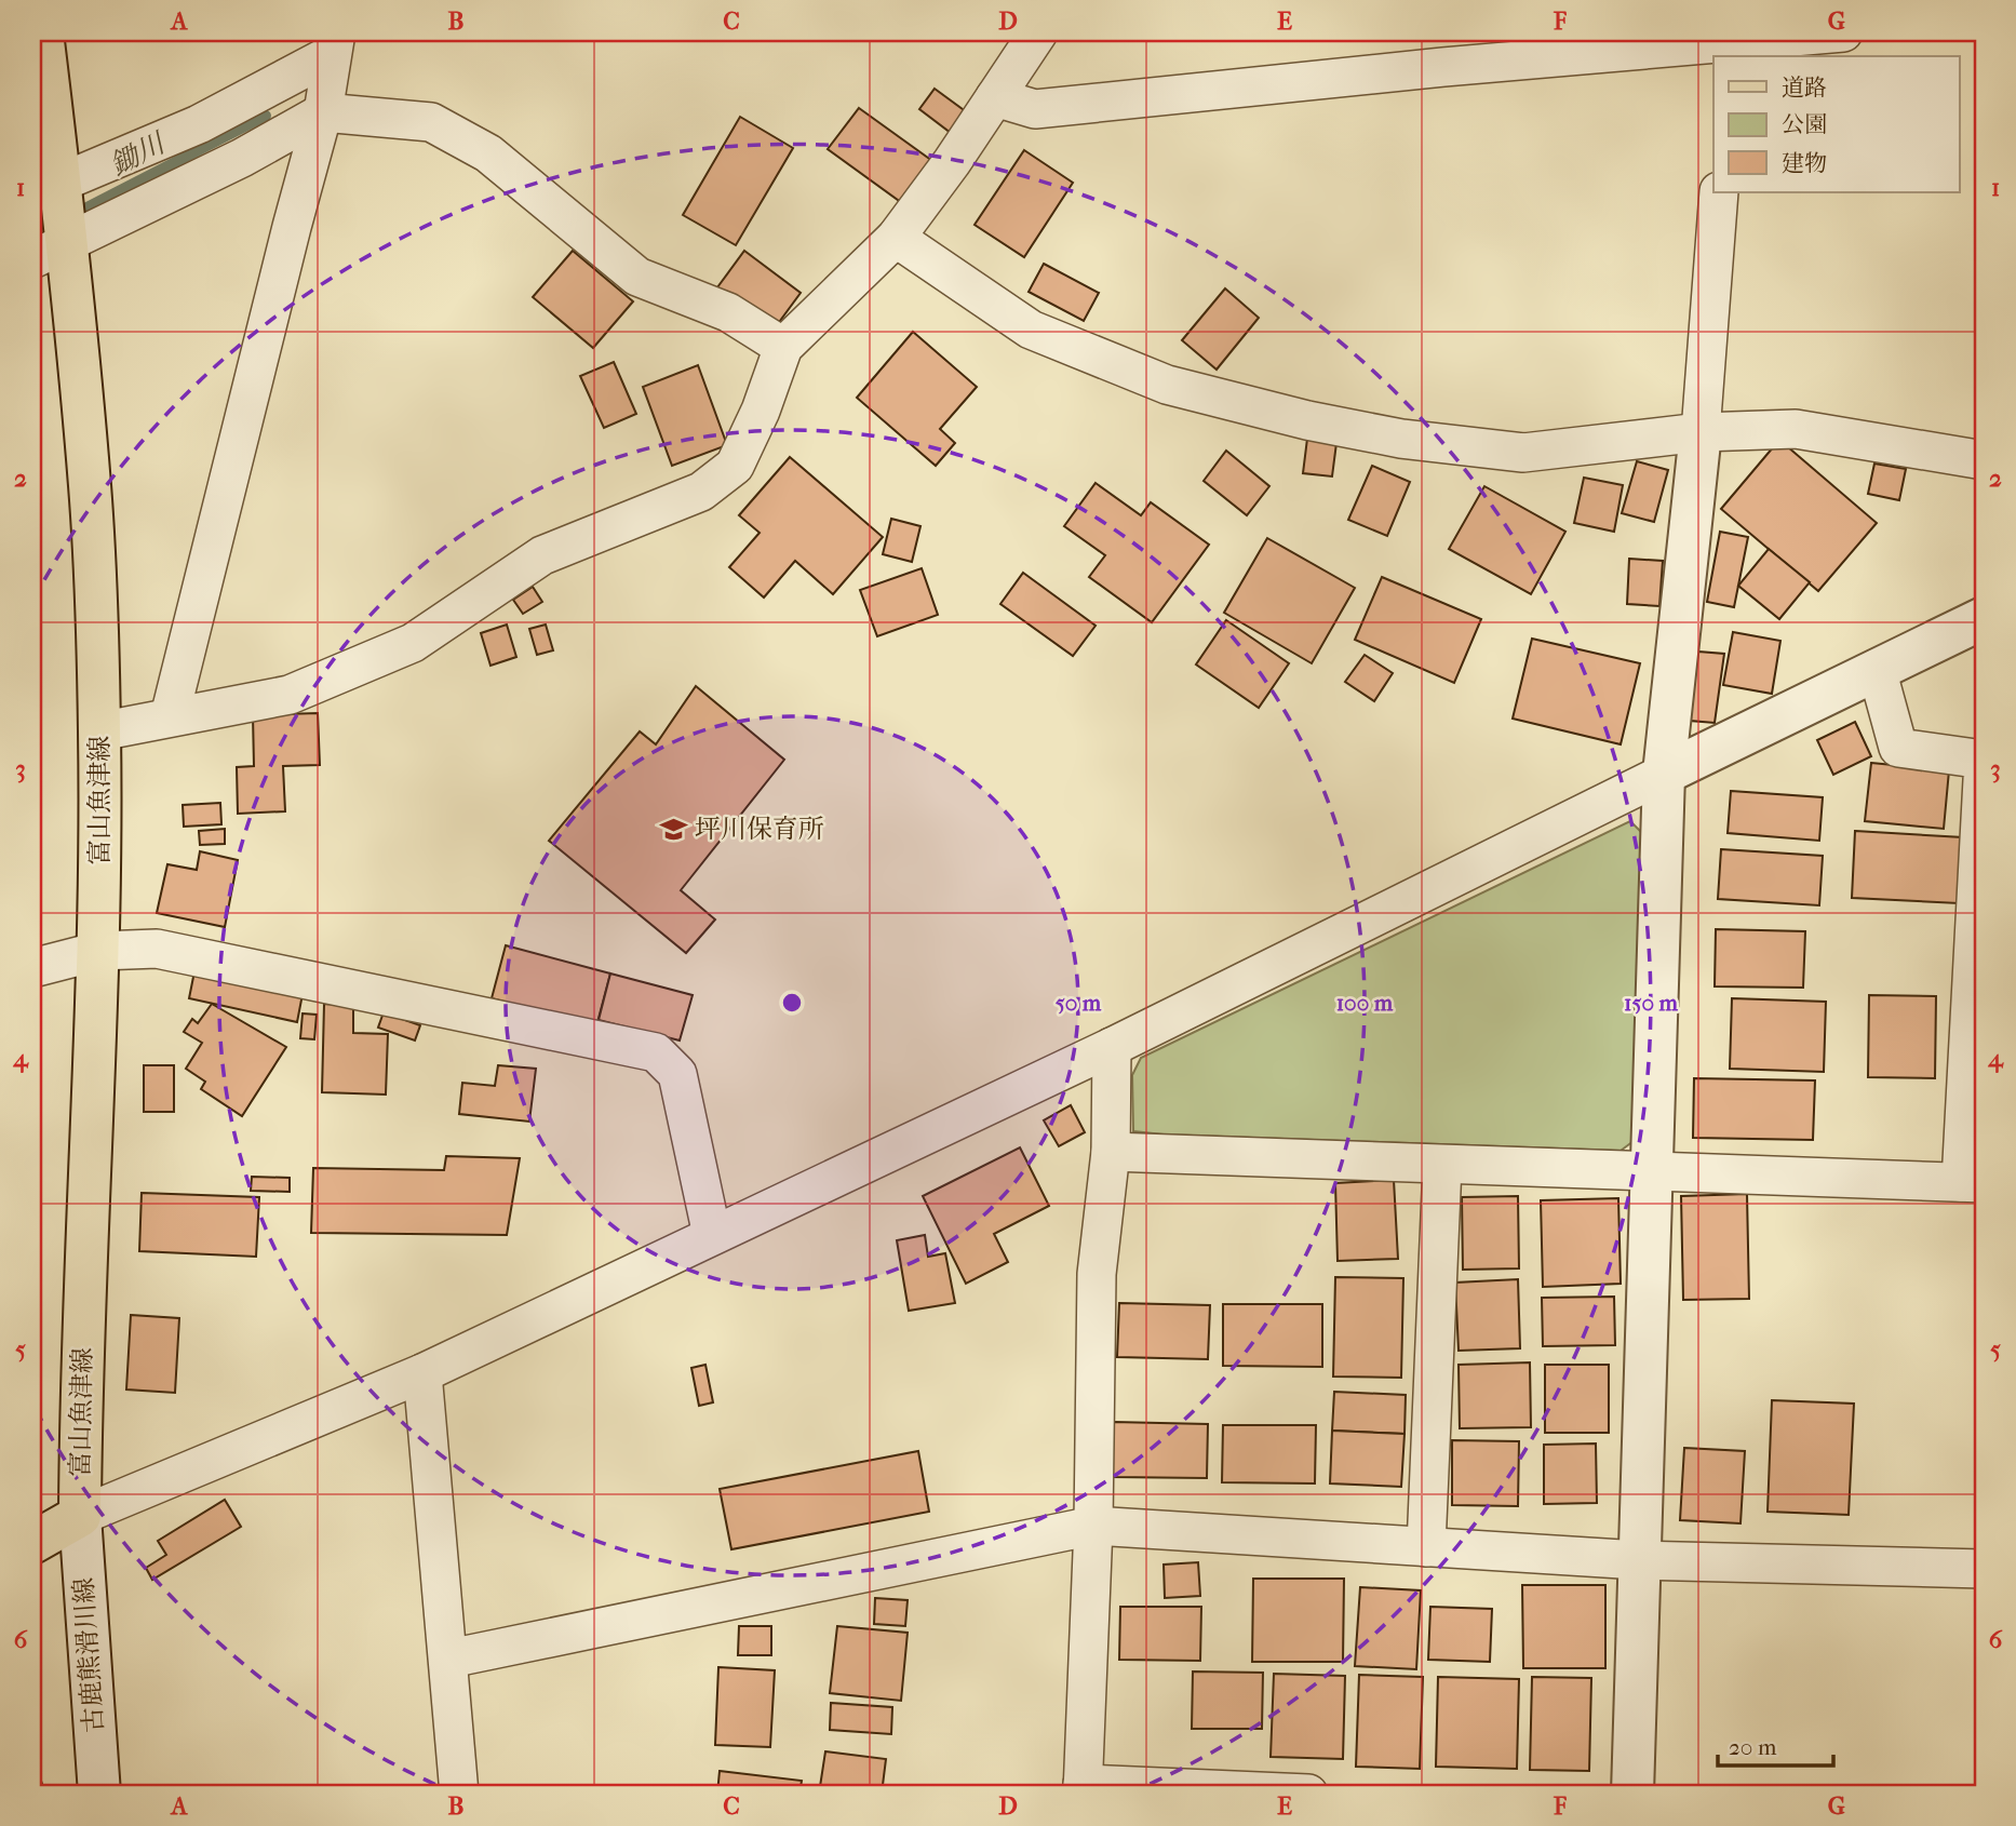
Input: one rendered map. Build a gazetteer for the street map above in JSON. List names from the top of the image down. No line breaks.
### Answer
{"streets":{"main road":["富山魚津線"],"street":["古鹿熊滑川線"]},"crossings":[["富山魚津線","古鹿熊滑川線"]],"water":["鋤川"],"places":{"school or university":["坪川保育所"]},"legend":["道路","公園","建物"],"scale_bar":"20 m","grid":{"columns":["A","B","C","D","E","F","G"],"rows":["1","2","3","4","5","6"]},"rings":["50 m","100 m","150 m"]}
